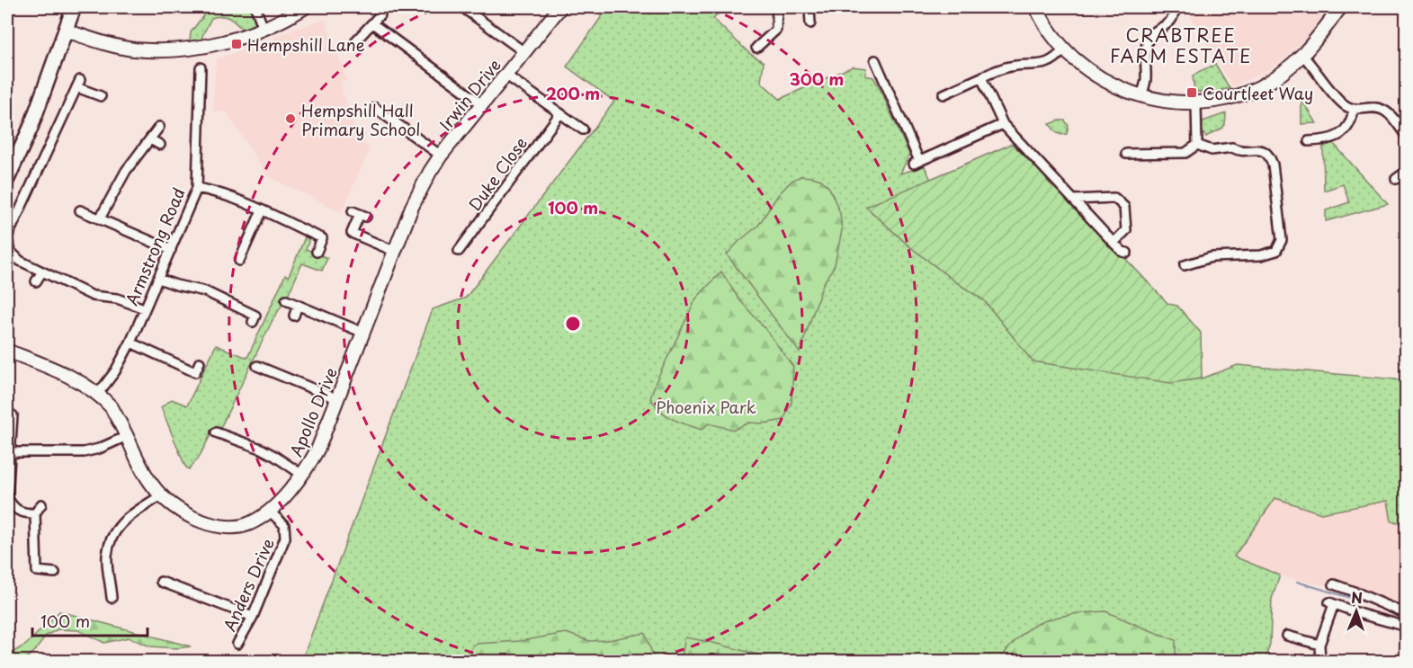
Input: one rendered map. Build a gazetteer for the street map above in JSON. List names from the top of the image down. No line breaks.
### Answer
{"streets":{"street":["Irwin Drive","Duke Close","Armstrong Road","Apollo Drive","Anders Drive"]},"crossings":[["Irwin Drive","Apollo Drive"],["Armstrong Road","Apollo Drive"],["Apollo Drive","Anders Drive"]],"districts":["CRABTREE FARM ESTATE"],"parks":["Phoenix Park"],"places":{"transit":["Hempshill Lane","Courtleet Way"],"other":["Hempshill Hall Primary School"]},"scale_bar":"100 m","north":"top","rings":["300 m","200 m","100 m"]}
